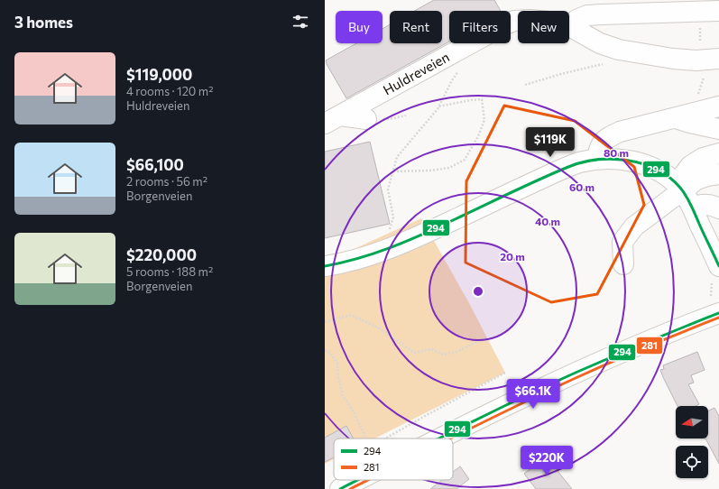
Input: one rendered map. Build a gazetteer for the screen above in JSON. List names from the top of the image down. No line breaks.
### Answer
{"streets":{"street":["Huldreveien"]},"lines":["transit line 294","transit line 281"],"legend":["294","281"],"north":"left","page":{"heading":"3 homes","chip":["Buy","Rent","Filters","New"],"list":[{"name":"$119,000","note":"4 rooms · 120 m² · Huldreveien"},{"name":"$66,100","note":"2 rooms · 56 m² · Borgenveien"},{"name":"$220,000","note":"5 rooms · 188 m² · Borgenveien"}],"price":["$119K","$66.1K","$220K"]},"rings":["80 m","60 m","40 m","20 m"]}
